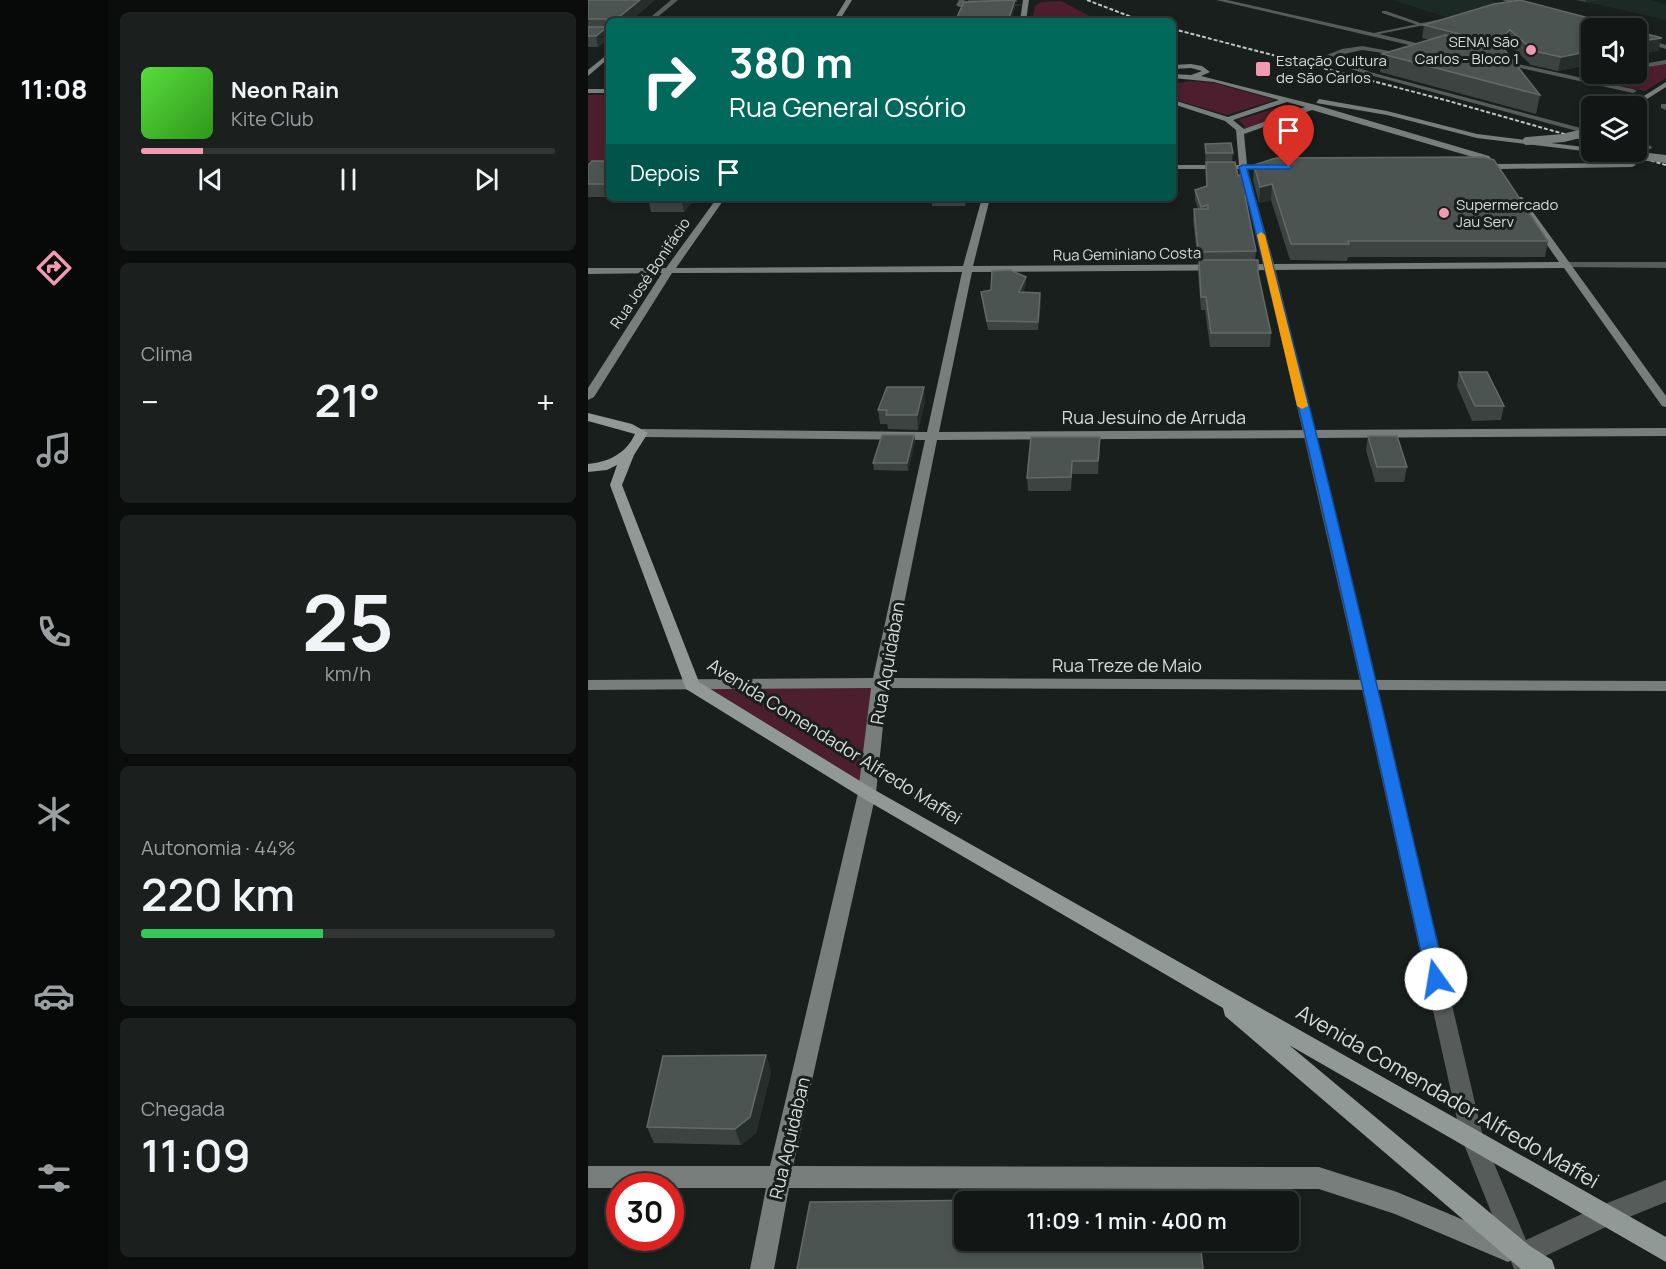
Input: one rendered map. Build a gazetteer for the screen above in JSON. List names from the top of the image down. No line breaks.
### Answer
{"streets":{"main road":["Avenida Comendador Alfredo Maffei"],"street":["Rua Geminiano Costa","Rua José Bonifácio","Rua Jesuíno de Arruda","Rua Aquidaban","Rua Treze de Maio"]},"crossings":[["Rua Geminiano Costa","Rua José Bonifácio"],["Rua Geminiano Costa","Rua Aquidaban"],["Rua Jesuíno de Arruda","Rua Aquidaban"],["Rua Aquidaban","Rua Treze de Maio"],["Rua Aquidaban","Avenida Comendador Alfredo Maffei"],["Rua Treze de Maio","Avenida Comendador Alfredo Maffei"]],"places":{"other":["SENAI São Carlos - Bloco 1","Supermercado Jau Serv"],"transit":["Estação Cultura de São Carlos"]},"page":{"tabs":"11:08","turn":["380 m","Rua General Osório"],"song":["Neon Rain","Kite Club"],"then":"Depois","tile":["Clima",["25","km/h"],["Autonomia · 44%","220 km"],["Chegada","11:09"]],"heat":["−","21°","+"],"limit":"30","trip":"11:09 · 1 min · 400 m"}}
